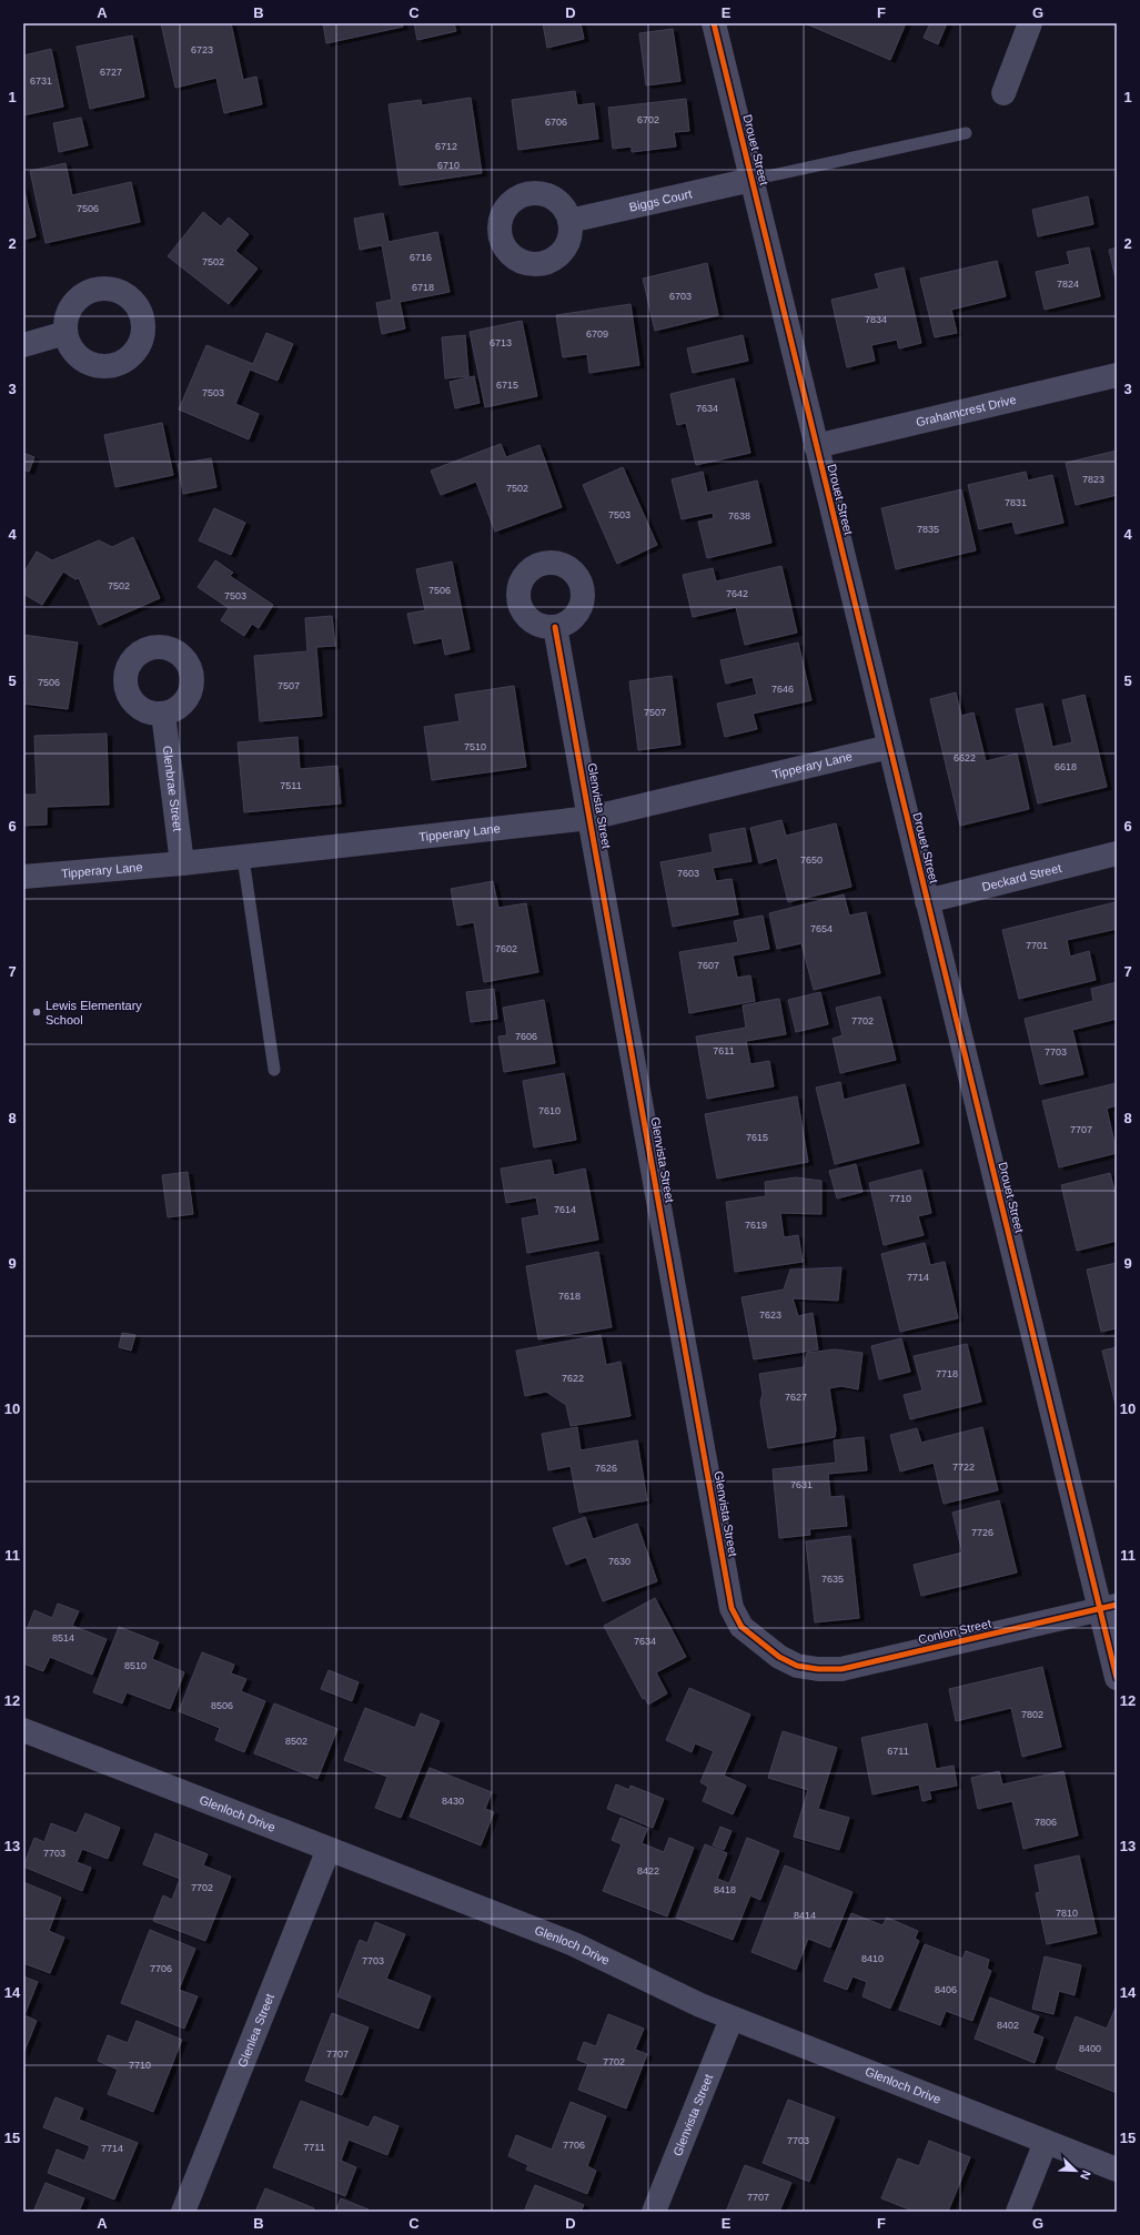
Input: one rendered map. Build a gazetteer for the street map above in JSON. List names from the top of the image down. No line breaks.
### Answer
{"streets":{"street":["Drouet Street","Biggs Court","Grahamcrest Drive","Tipperary Lane","Glenbrae Street","Glenvista Street","Deckard Street","Conlon Street","Glenloch Drive","Glenlea Street"]},"crossings":[["Drouet Street","Biggs Court"],["Drouet Street","Grahamcrest Drive"],["Drouet Street","Tipperary Lane"],["Drouet Street","Deckard Street"],["Drouet Street","Conlon Street"],["Tipperary Lane","Glenbrae Street"],["Tipperary Lane","Glenvista Street"],["Glenvista Street","Conlon Street"],["Glenvista Street","Glenloch Drive"],["Glenloch Drive","Glenlea Street"]],"places":["Lewis Elementary School"],"house_numbers":["6723","6727","6731","6702","6706","6712","6710","7506","6716","7502","7824","6718","6703","7834","6709","6713","6715","7503","7634","7823","7502","7831","7503","7638","7835","7502","7506","7642","7503","7506","7507","7646","7507","7510","6622","6618","7511","7650","7603","7654","7701","7602","7607","7702","7606","7611","7703","7610","7707","7615","7710","7614","7619","7714","7618","7623","7718","7622","7627","7722","7626","7631","7726","7630","7635","8514","7634","8510","8506","7802","8502","6711","8430","7806","7703","8422","7702","8418","7810","8414","8410","7703","7706","8406","8402","8400","7707","7702","7710","7703","7706","7711","7714","7707"],"north":"bottom right","grid":{"columns":["A","B","C","D","E","F","G"],"rows":["1","2","3","4","5","6","7","8","9","10","11","12","13","14","15"]}}
